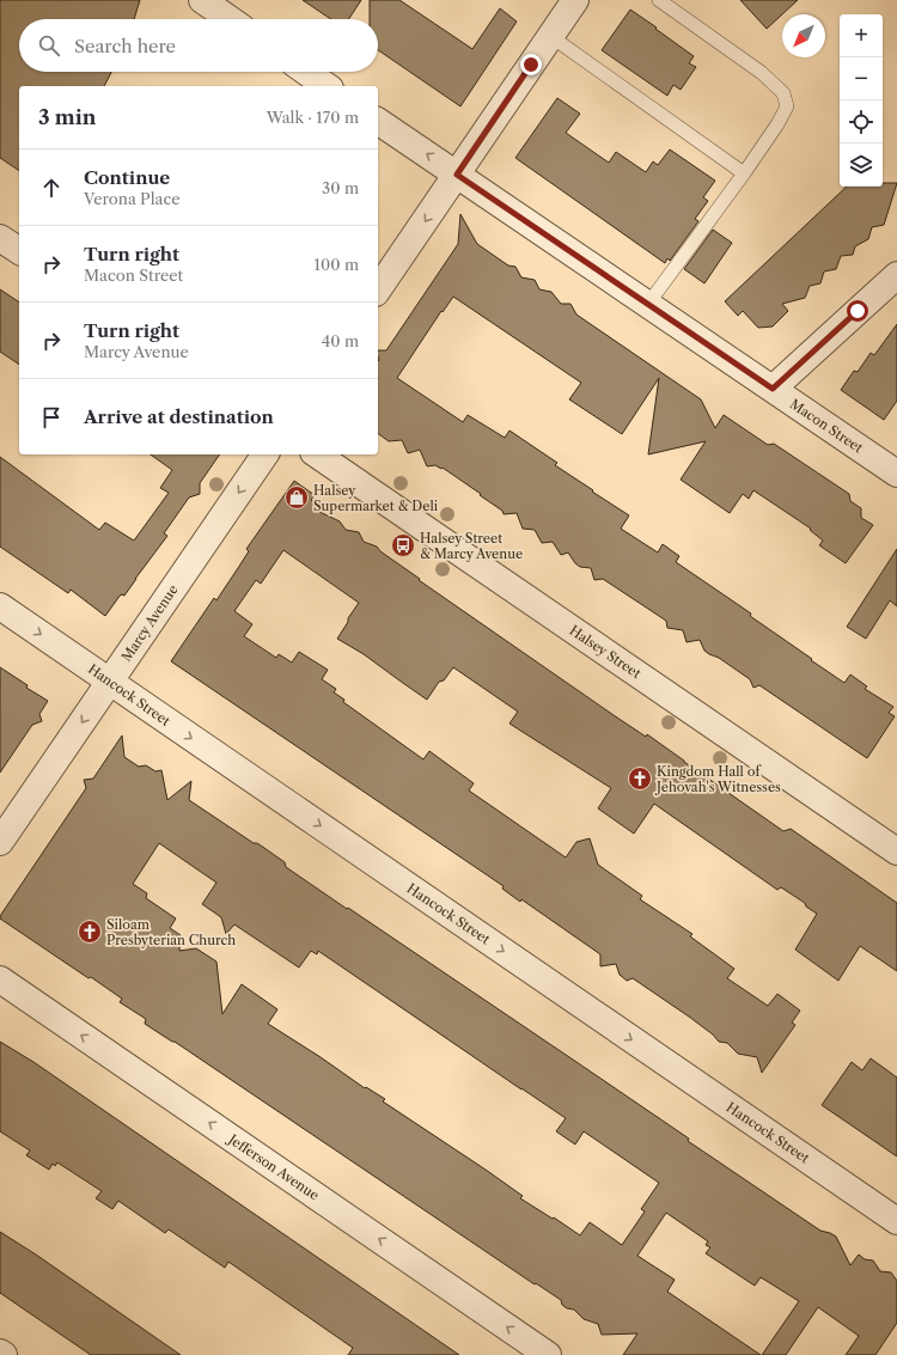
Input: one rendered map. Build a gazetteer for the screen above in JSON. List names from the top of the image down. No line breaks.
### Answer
{"streets":{"street":["Macon Street","Marcy Avenue","Halsey Street","Hancock Street","Jefferson Avenue"]},"crossings":[["Marcy Avenue","Hancock Street"]],"one_way":["Marcy Avenue","Hancock Street","Jefferson Avenue"],"places":{"shop":["Halsey Supermarket & Deli"],"bus stop":["Halsey Street & Marcy Avenue"],"church":["Kingdom Hall of Jehovah's Witnesses","Siloam Presbyterian Church"]},"north":"bottom left","page":{"map_buttons":["+","−"],"search":"Search here","heading":["3 min","Walk · 170 m"],"list":[["Continue","Verona Place","30 m"],["Turn right","Macon Street","100 m"],["Turn right","Marcy Avenue","40 m"],"Arrive at destination"]}}
